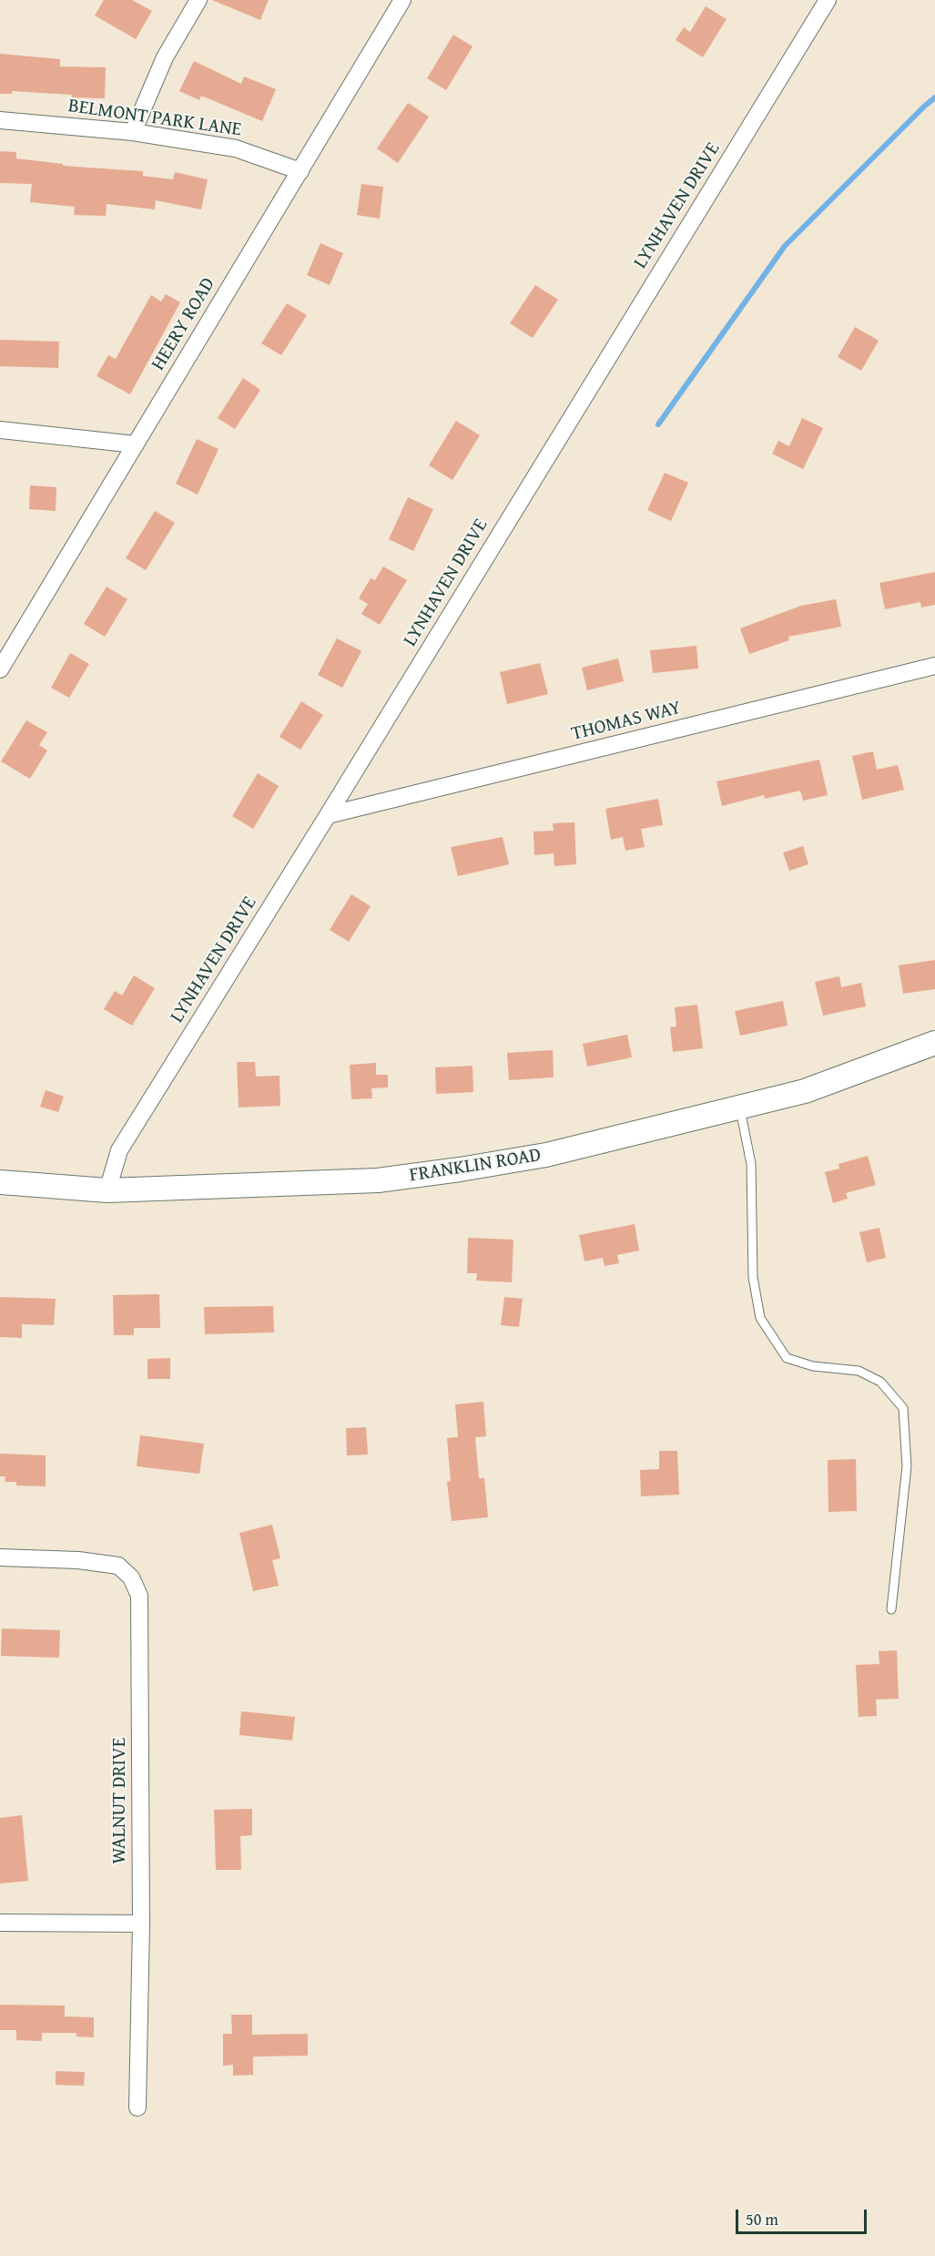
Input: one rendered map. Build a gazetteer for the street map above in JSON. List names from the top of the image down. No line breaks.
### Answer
{"streets":{"main road":["FRANKLIN ROAD"],"street":["BELMONT PARK LANE","LYNHAVEN DRIVE","HEERY ROAD","THOMAS WAY","WALNUT DRIVE"]},"crossings":[["BELMONT PARK LANE","HEERY ROAD"],["LYNHAVEN DRIVE","THOMAS WAY"],["LYNHAVEN DRIVE","FRANKLIN ROAD"]],"scale_bar":"50 m"}
